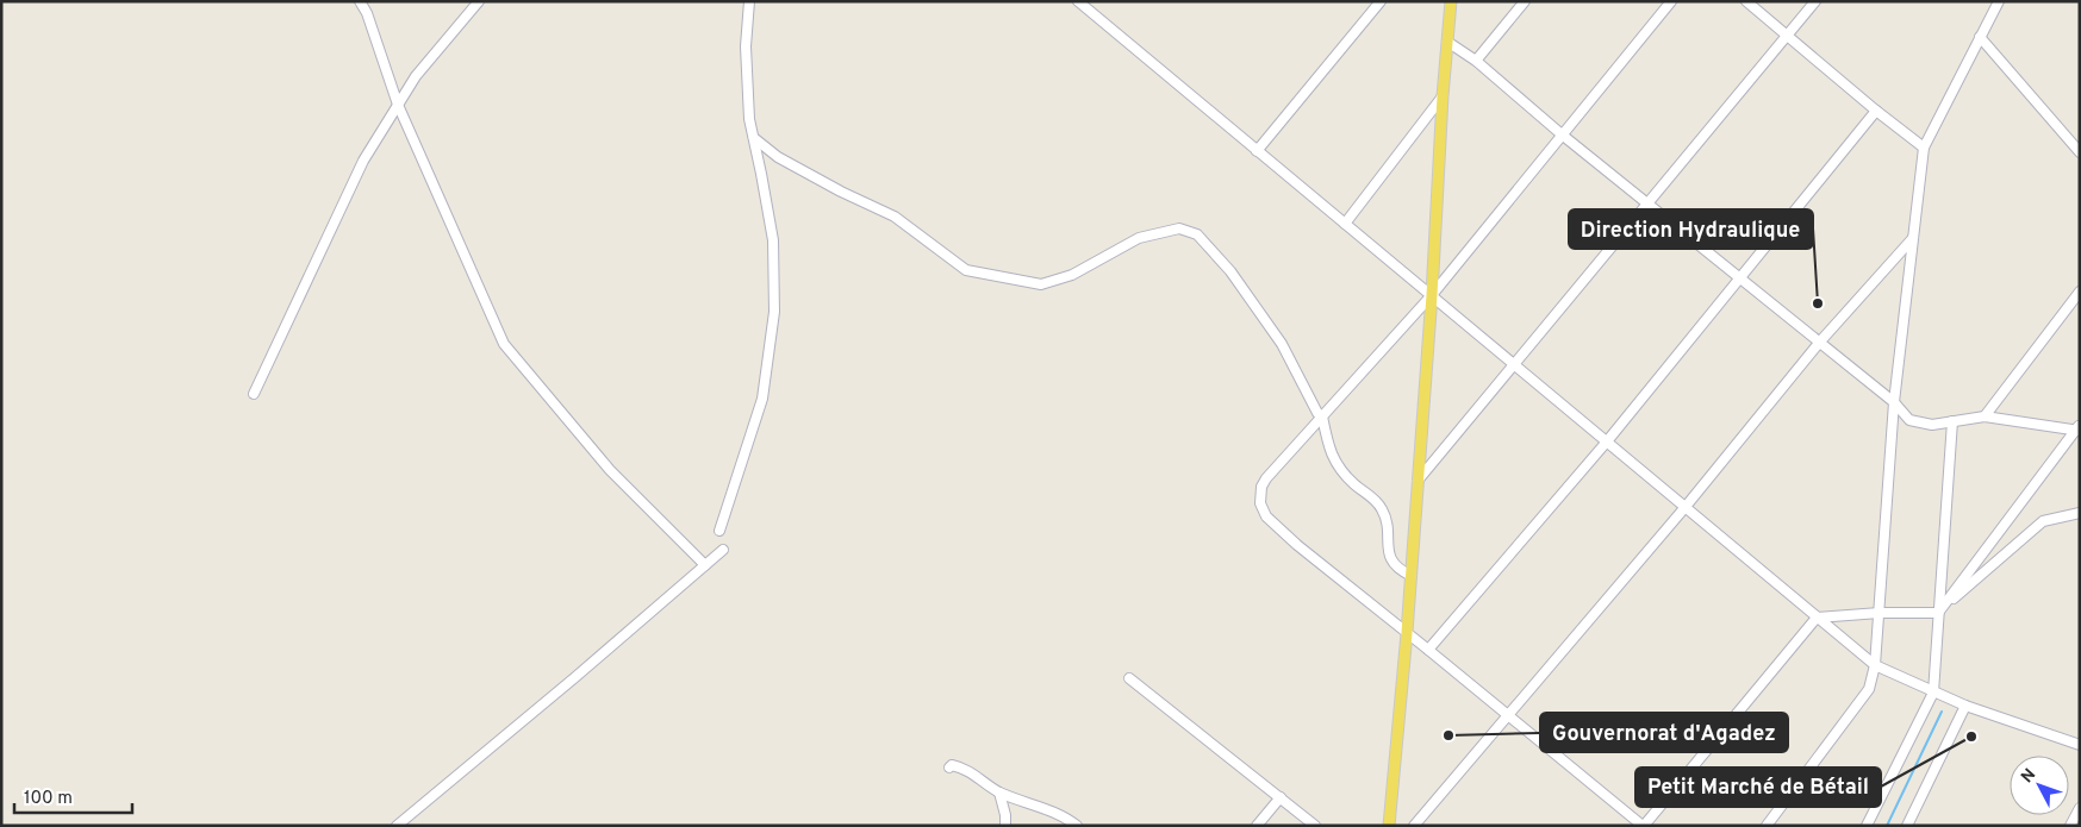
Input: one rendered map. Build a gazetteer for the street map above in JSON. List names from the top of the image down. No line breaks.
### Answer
{"places":["Direction Hydraulique","Gouvernorat d'Agadez","Petit Marché de Bétail"],"scale_bar":"100 m","north":"top left"}
